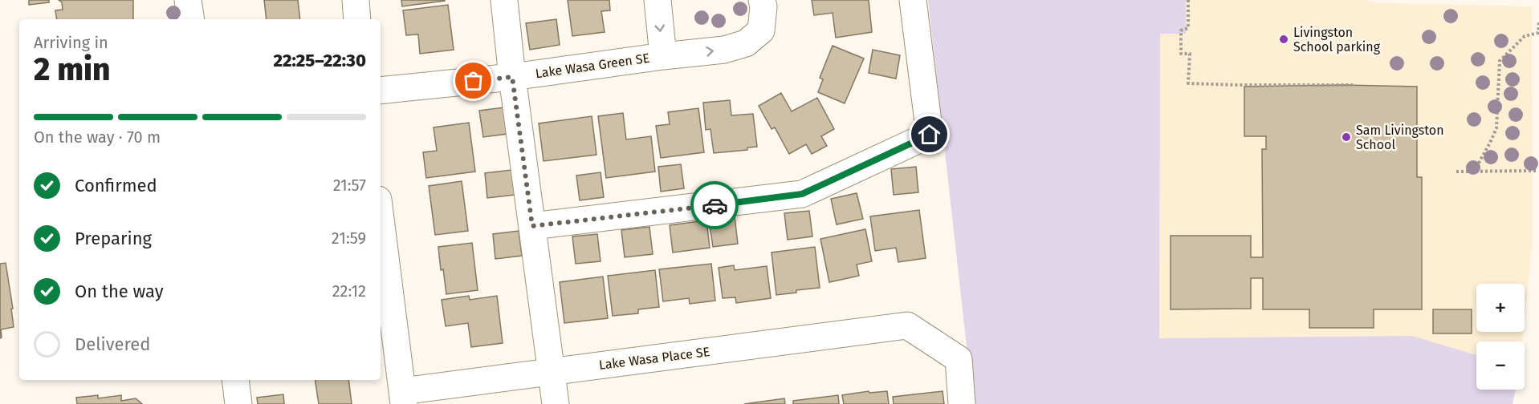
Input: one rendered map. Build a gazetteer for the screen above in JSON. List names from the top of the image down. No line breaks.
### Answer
{"streets":{"street":["Lake Wasa Green SE","Lake Wasa Place SE"]},"places":["Livingston School parking","Sam Livingston School"],"page":{"heading":["2 min","Arriving in","22:25–22:30"],"bar":"On the way · 70 m","list":[["Confirmed","21:57"],["Preparing","21:59"],["On the way","22:12"],"Delivered"],"map_buttons":["+","−"]}}
